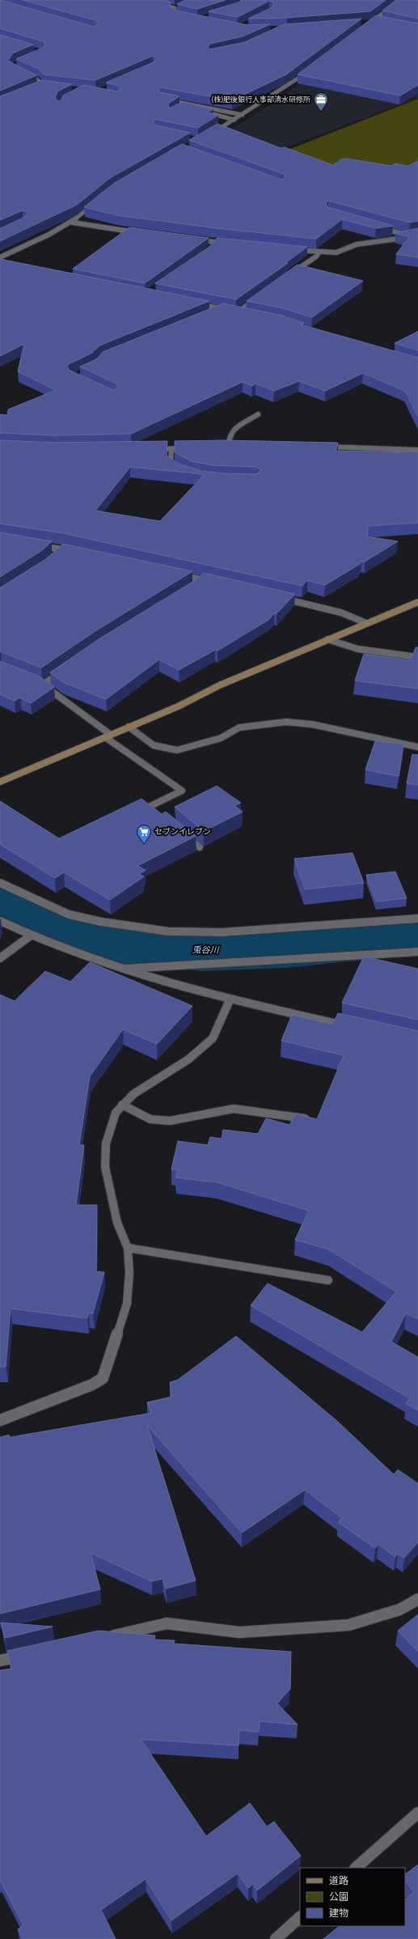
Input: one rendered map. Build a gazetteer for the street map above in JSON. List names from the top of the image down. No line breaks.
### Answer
{"water":["兎谷川"],"places":{"office":["(株)肥後銀行人事部清水研修所"],"supermarket":["セブンイレブン"]},"legend":["道路","公園","建物"]}
